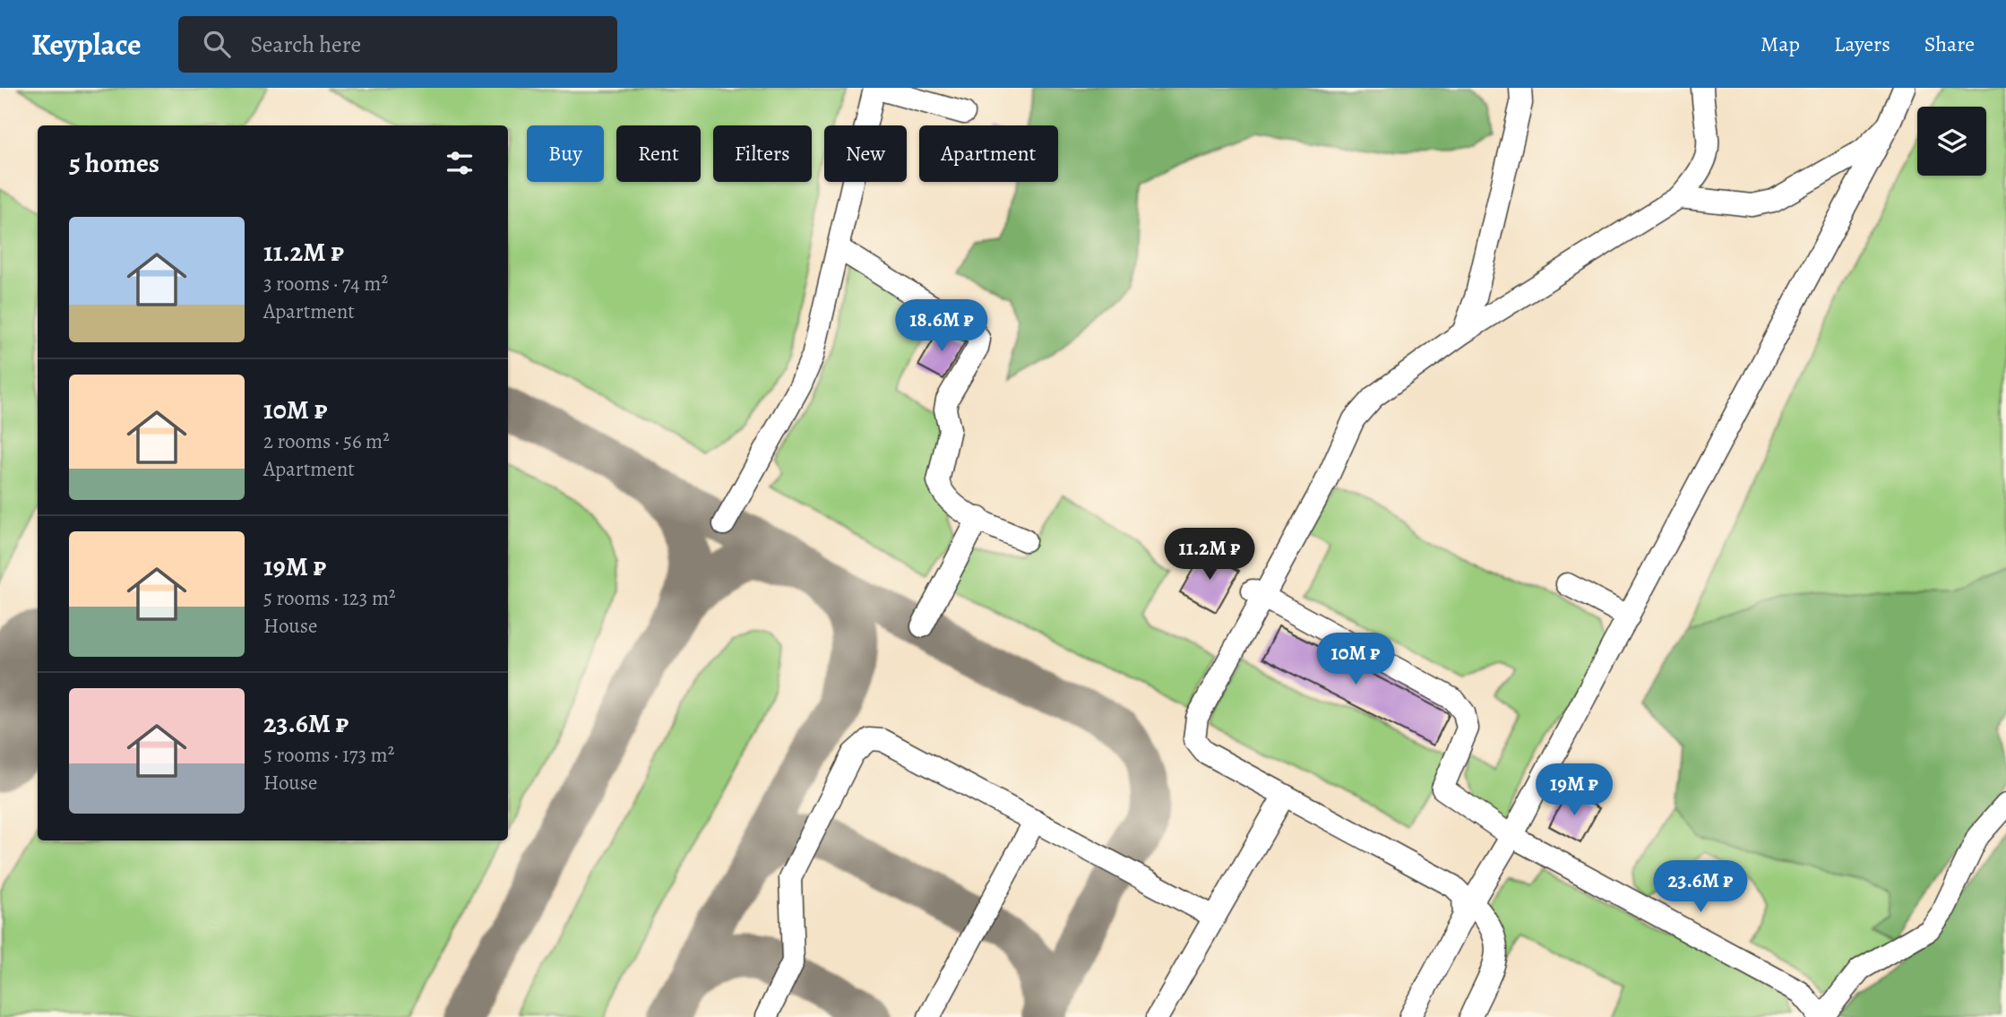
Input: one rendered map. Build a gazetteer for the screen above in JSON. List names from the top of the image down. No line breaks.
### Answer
{"page":{"header":"Keyplace","search":"Search here","nav":["Map","Layers","Share"],"chip":["Buy","Rent","Filters","New","Apartment"],"heading":"5 homes","list":[{"name":"11.2M ₽","note":"3 rooms · 74 m² · Apartment"},{"name":"10M ₽","note":"2 rooms · 56 m² · Apartment"},{"name":"19M ₽","note":"5 rooms · 123 m² · House"},{"name":"23.6M ₽","note":"5 rooms · 173 m² · House"}],"price":["18.6M ₽","11.2M ₽","10M ₽","19M ₽","23.6M ₽"]}}
